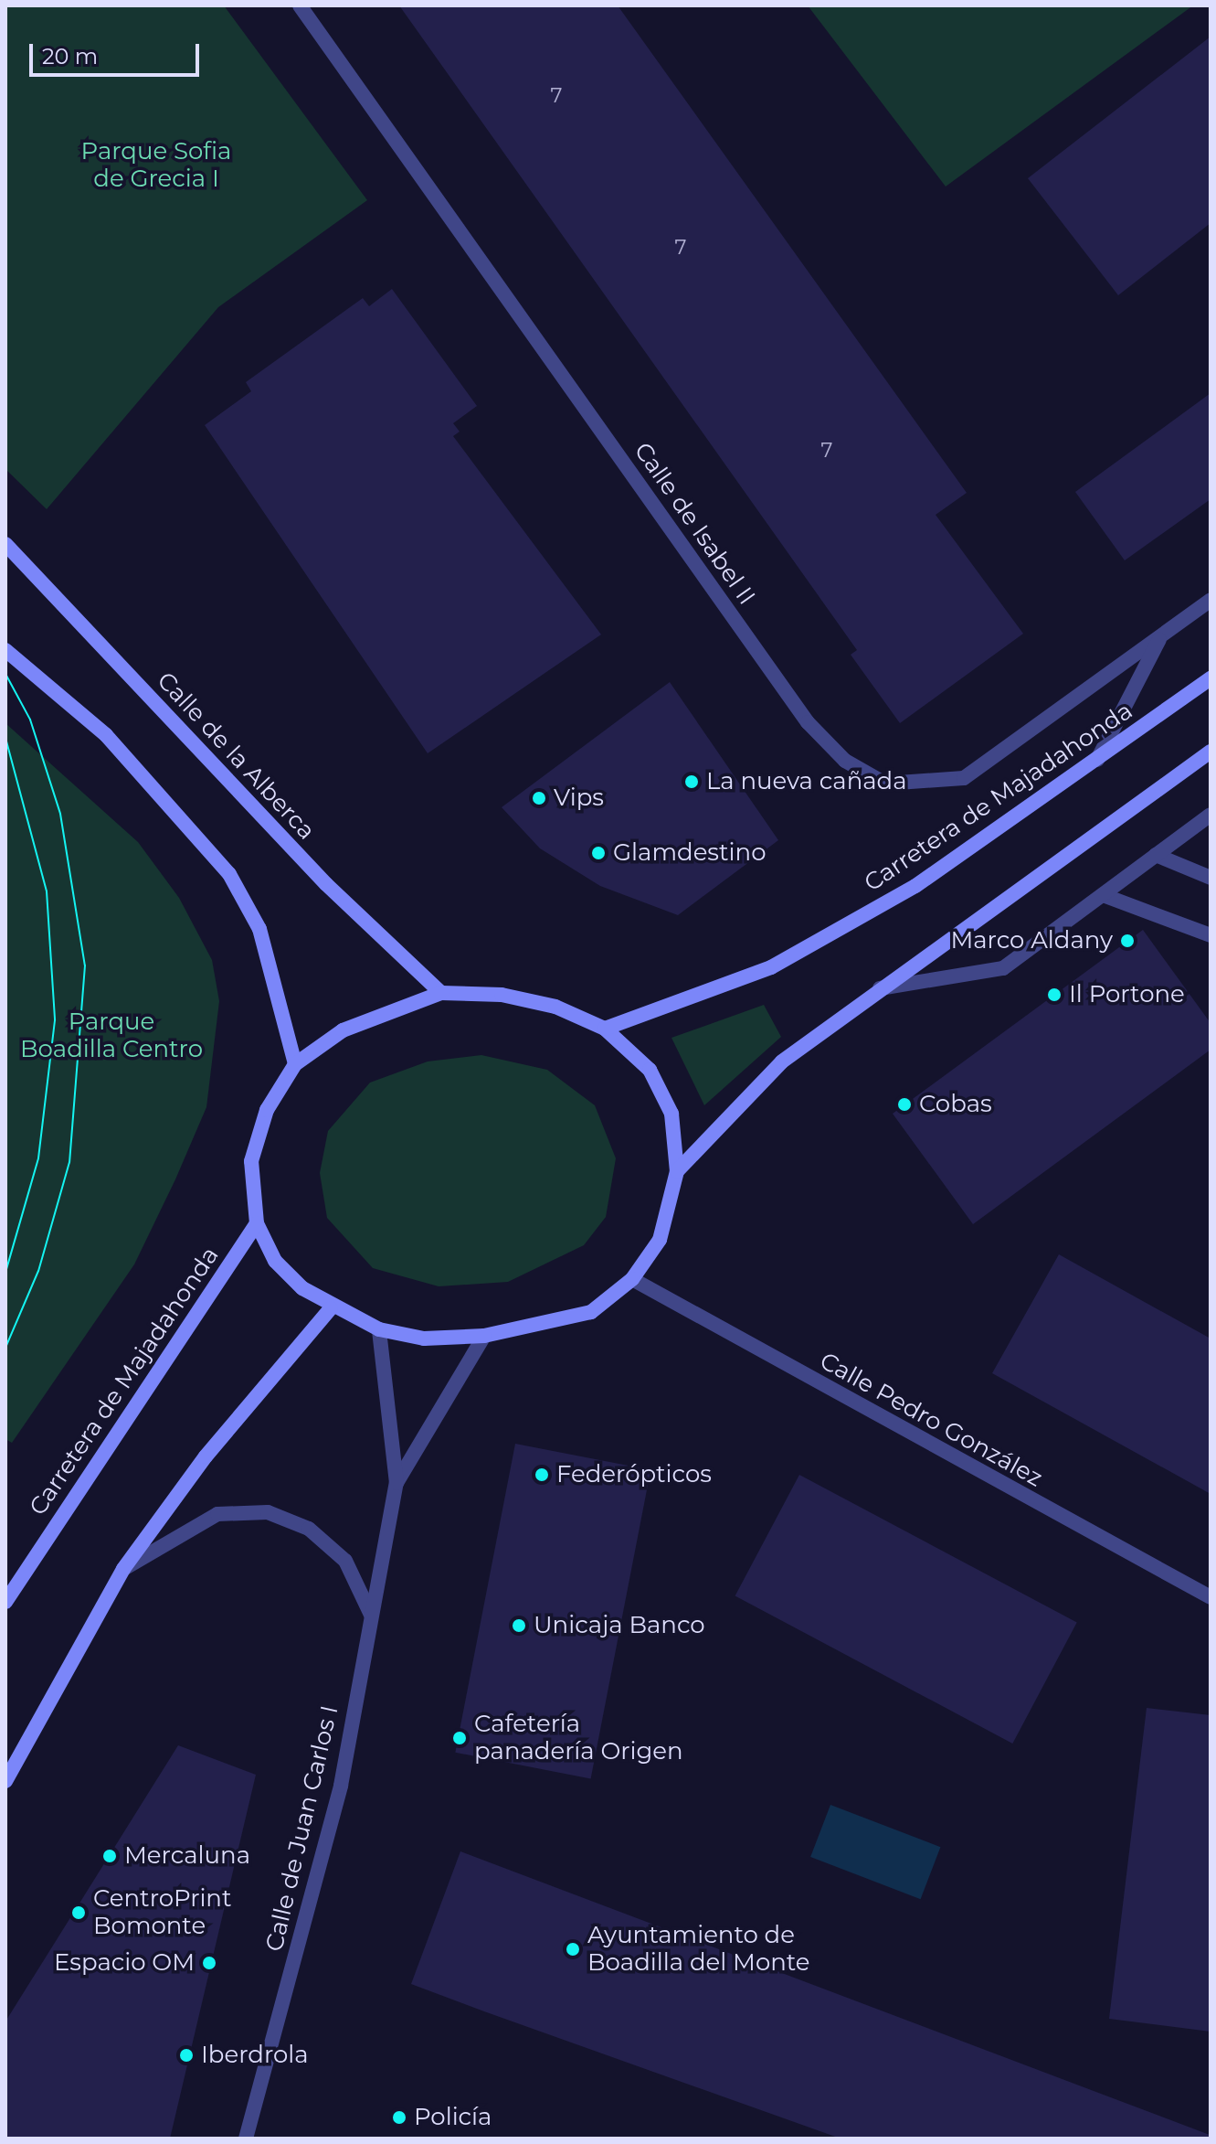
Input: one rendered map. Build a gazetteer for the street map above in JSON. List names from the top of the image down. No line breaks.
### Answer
{"streets":{"street":["Calle de Isabel II","Calle de la Alberca","Carretera de Majadahonda","Calle Pedro González","Calle de Juan Carlos I"]},"crossings":[["Calle de Isabel II","Carretera de Majadahonda"]],"parks":["Parque Sofia de Grecia I","Parque Boadilla Centro"],"places":["La nueva cañada","Vips","Glamdestino","Marco Aldany","Il Portone","Cobas","Federópticos","Unicaja Banco","Cafetería panadería Origen","Mercaluna","CentroPrint Bomonte","Ayuntamiento de Boadilla del Monte","Espacio OM","Iberdrola","Policía"],"house_numbers":["7","7","7"],"scale_bar":"20 m"}
